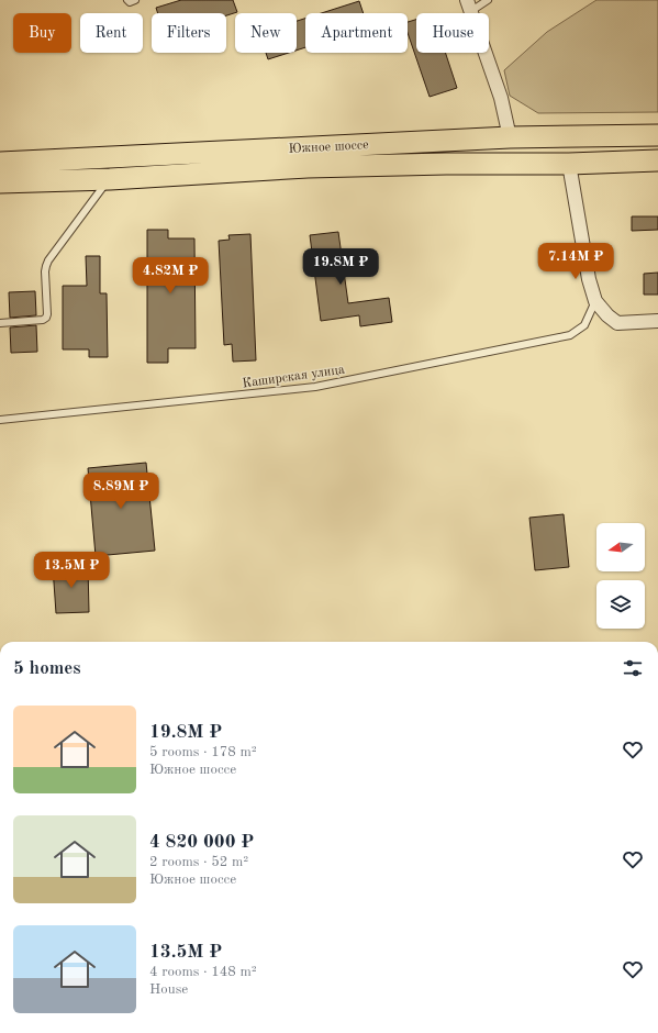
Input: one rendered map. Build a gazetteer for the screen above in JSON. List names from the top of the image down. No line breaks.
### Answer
{"streets":{"main road":["Южное шоссе"],"lane":["Каширская улица"]},"north":"left","page":{"chip":["Buy","Rent","Filters","New","Apartment","House"],"price":["7.14M ₽","19.8M ₽","4.82M ₽","8.89M ₽","13.5M ₽"],"heading":"5 homes","list":[{"name":"19.8M ₽","note":"5 rooms · 178 m² · Южное шоссе"},{"name":"4 820 000 ₽","note":"2 rooms · 52 m² · Южное шоссе"},{"name":"13.5M ₽","note":"4 rooms · 148 m² · House"}]}}
